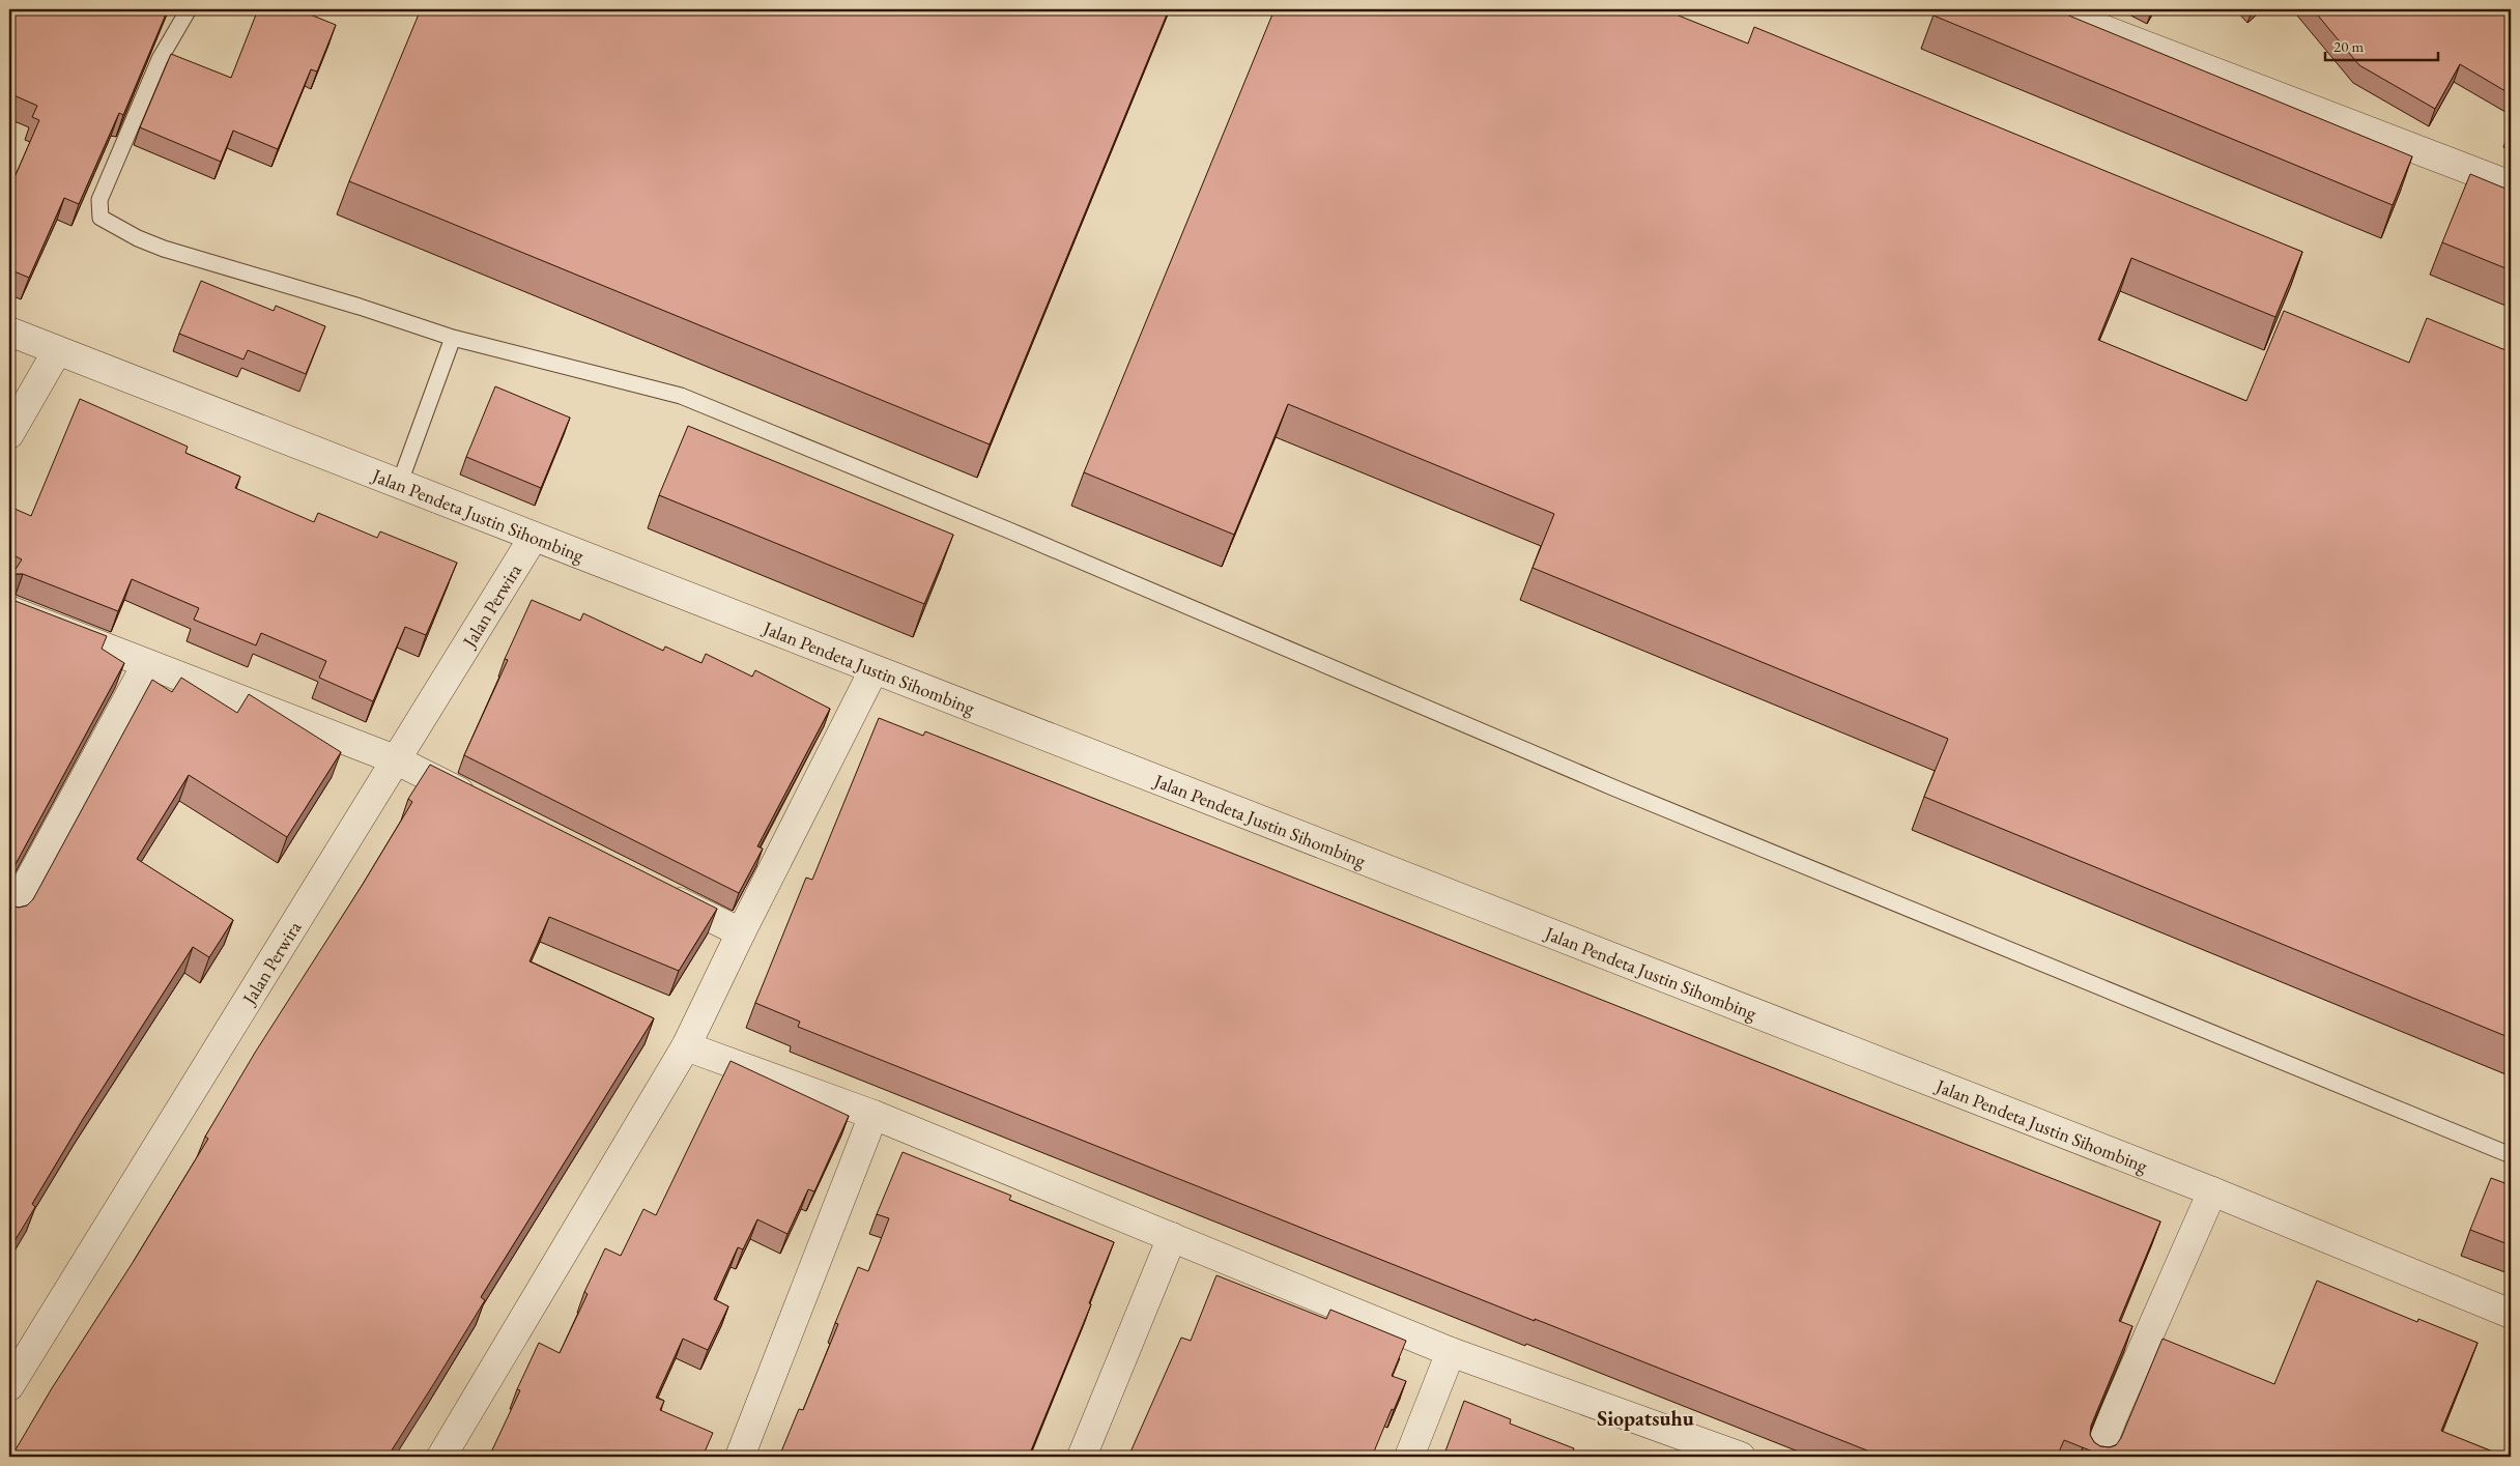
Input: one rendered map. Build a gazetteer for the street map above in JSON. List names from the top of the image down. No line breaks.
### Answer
{"streets":{"street":["Jalan Pendeta Justin Sihombing","Jalan Perwira"]},"crossings":[["Jalan Pendeta Justin Sihombing","Jalan Perwira"]],"districts":["Siopatsuhu"],"scale_bar":"20 m"}
